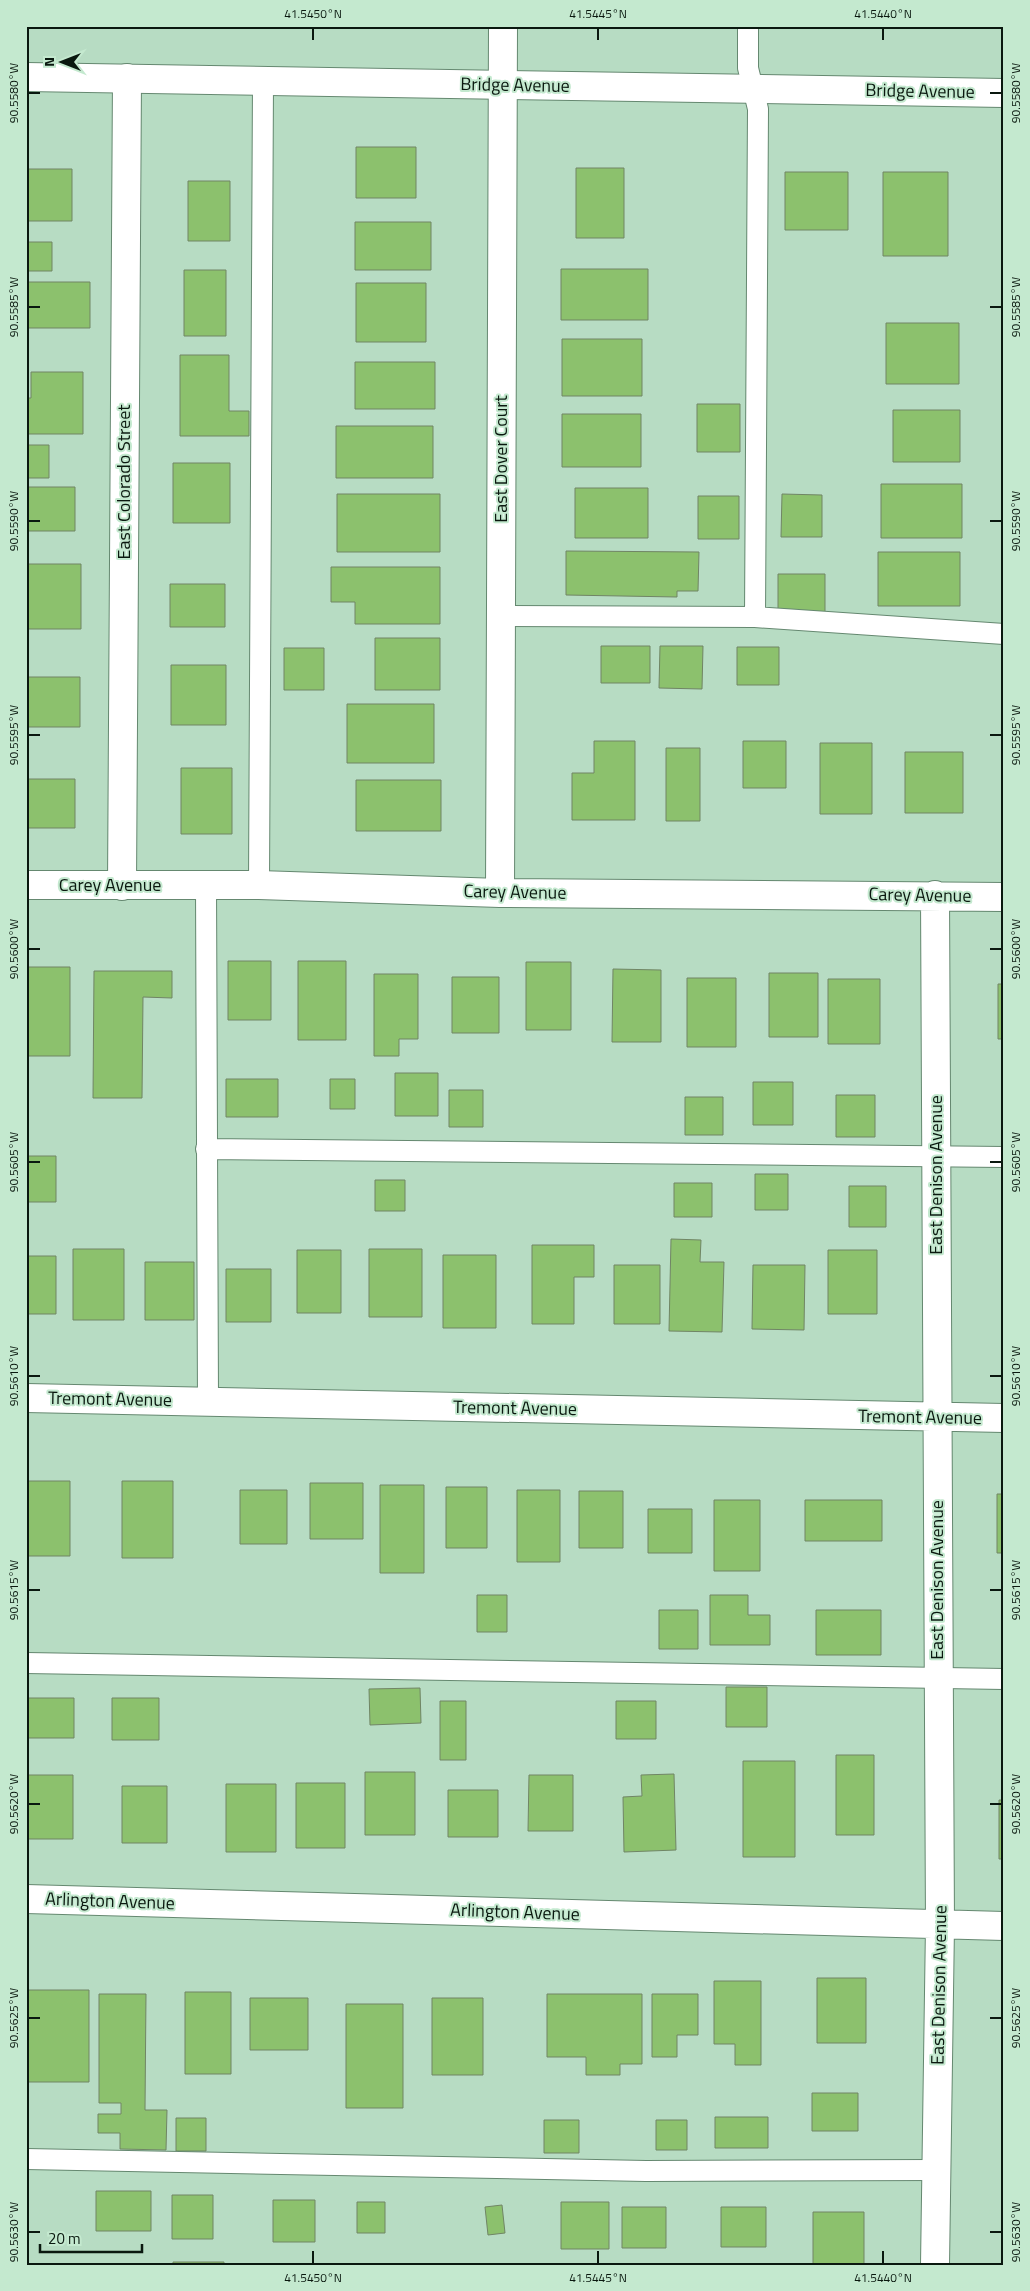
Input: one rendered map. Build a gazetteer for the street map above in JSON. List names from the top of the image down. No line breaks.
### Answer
{"streets":{"street":["Bridge Avenue","East Dover Court","East Colorado Street","Carey Avenue","East Denison Avenue","Tremont Avenue","Arlington Avenue"]},"crossings":[["Bridge Avenue","East Dover Court"],["Bridge Avenue","East Colorado Street"],["East Dover Court","Carey Avenue"],["East Colorado Street","Carey Avenue"],["Carey Avenue","East Denison Avenue"],["East Denison Avenue","Tremont Avenue"],["East Denison Avenue","Arlington Avenue"]],"scale_bar":"20 m","north":"left","coordinates":["41.5450°N","41.5445°N","41.5440°N","90.5580°W","90.5585°W","90.5590°W","90.5595°W","90.5600°W","90.5605°W","90.5610°W","90.5615°W","90.5620°W","90.5625°W","90.5630°W"]}
